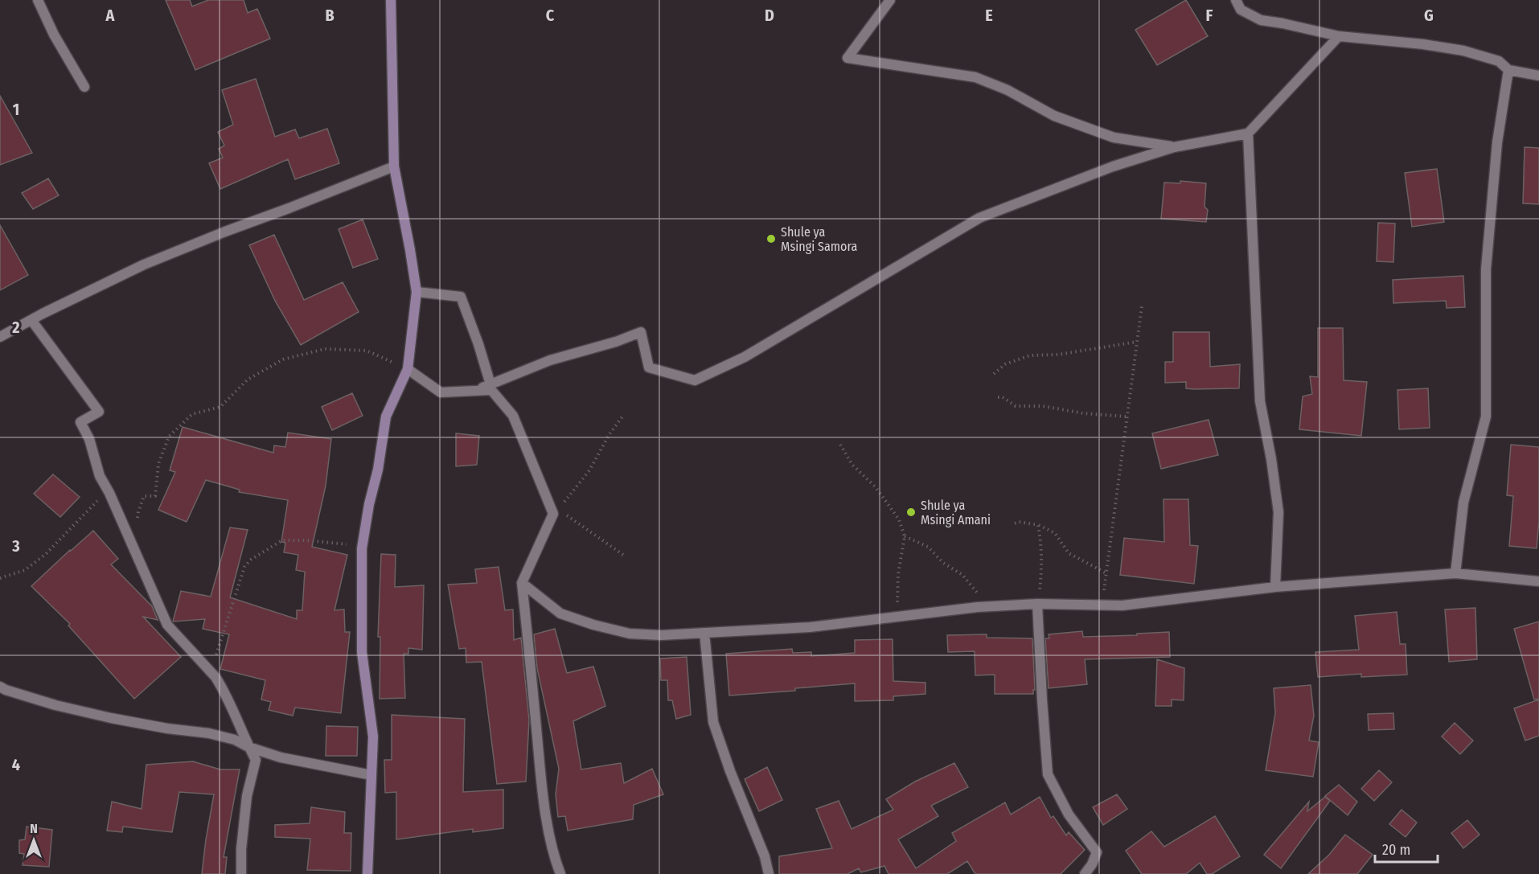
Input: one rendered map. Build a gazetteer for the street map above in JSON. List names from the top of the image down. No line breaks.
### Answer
{"places":["Shule ya Msingi Samora","Shule ya Msingi Amani"],"scale_bar":"20 m","north":"top","grid":{"columns":["A","B","C","D","E","F","G"],"rows":["1","2","3","4"]}}
